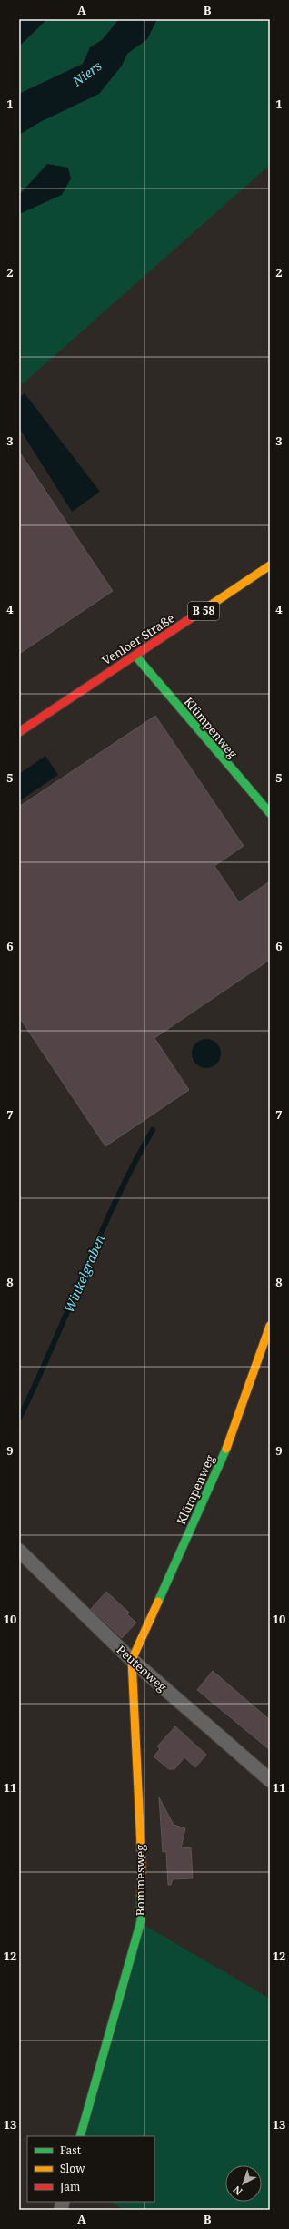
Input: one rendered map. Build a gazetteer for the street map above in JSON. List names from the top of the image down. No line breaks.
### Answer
{"streets":{"street":["B 58","Venloer Straße","Klümpenweg","Peutenweg","Bommesweg"]},"crossings":[["Venloer Straße","Klümpenweg"],["Klümpenweg","Peutenweg"],["Klümpenweg","Bommesweg"],["Peutenweg","Bommesweg"]],"water":["Niers","Winkelgraben"],"legend":["Fast","Slow","Jam"],"north":"bottom left","grid":{"columns":["A","B"],"rows":["1","2","3","4","5","6","7","8","9","10","11","12","13"]}}
